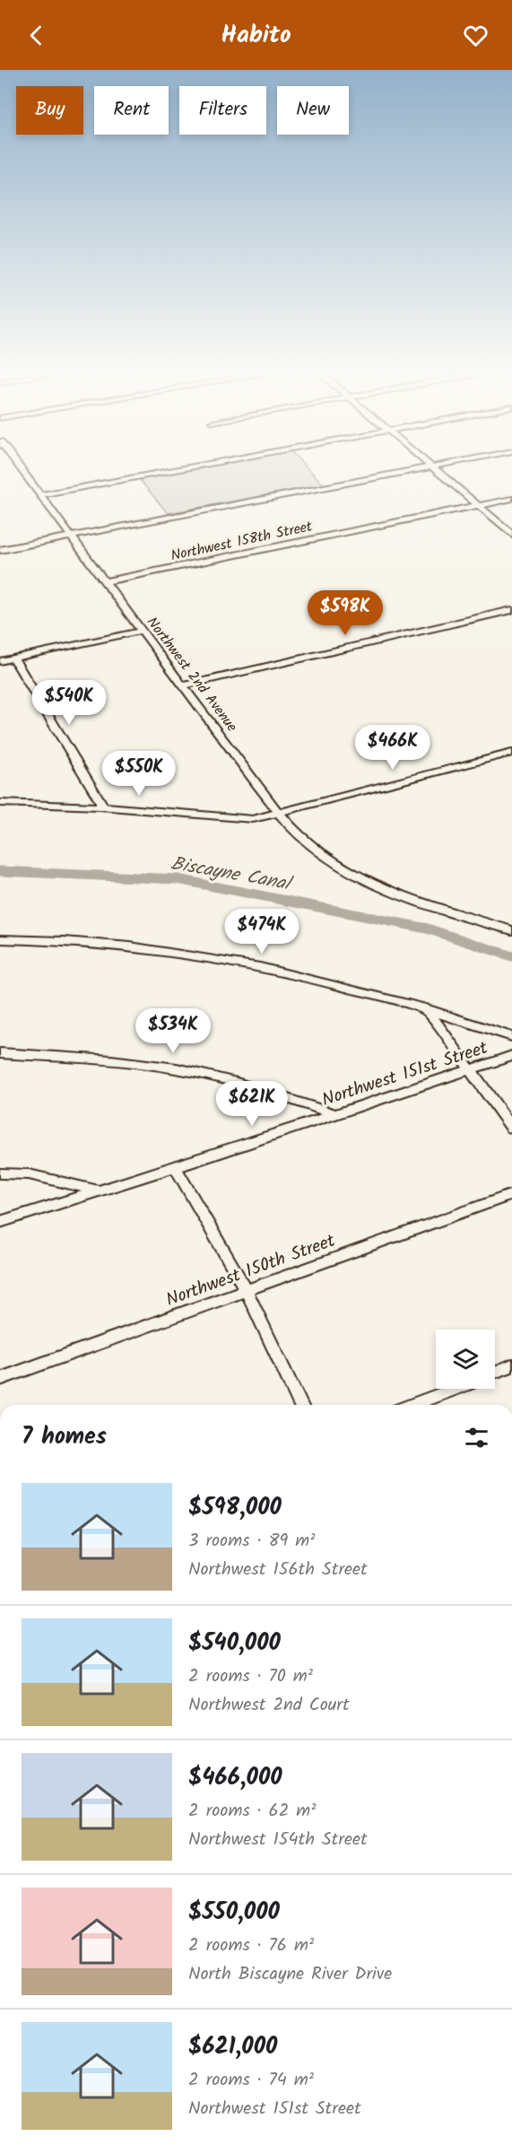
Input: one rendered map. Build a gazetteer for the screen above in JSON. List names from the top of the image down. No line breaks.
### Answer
{"streets":{"street":["Northwest 158th Street","Northwest 2nd Avenue","Northwest 151st Street","Northwest 150th Street"]},"crossings":[["Northwest 158th Street","Northwest 2nd Avenue"]],"water":["Biscayne Canal"],"page":{"header":"Habito","chip":["Buy","Rent","Filters","New"],"price":["$598K","$540K","$466K","$550K","$474K","$534K","$621K"],"heading":"7 homes","list":[{"name":"$598,000","note":"3 rooms · 89 m² · Northwest 156th Street"},{"name":"$540,000","note":"2 rooms · 70 m² · Northwest 2nd Court"},{"name":"$466,000","note":"2 rooms · 62 m² · Northwest 154th Street"},{"name":"$550,000","note":"2 rooms · 76 m² · North Biscayne River Drive"},{"name":"$621,000","note":"2 rooms · 74 m² · Northwest 151st Street"}]}}
